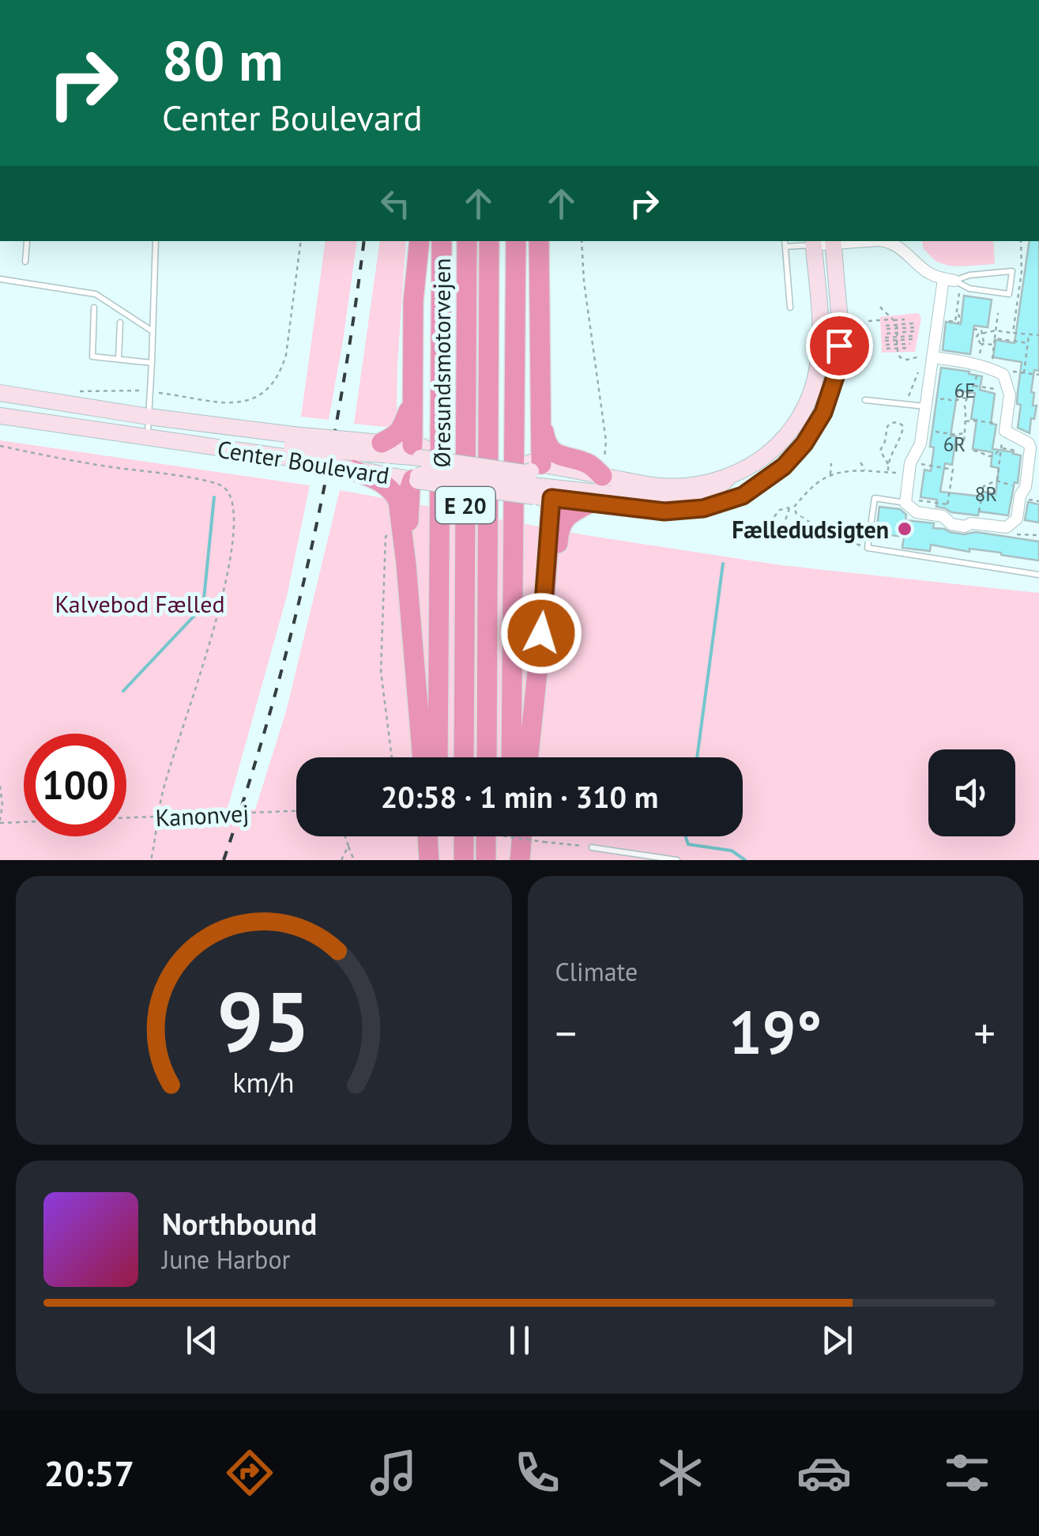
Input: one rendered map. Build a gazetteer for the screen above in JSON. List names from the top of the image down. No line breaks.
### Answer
{"streets":{"highway":["Øresundsmotorvejen","E 20"],"street":["Center Boulevard"],"path":["Kanonvej"]},"parks":["Kalvebod Fælled"],"places":["Fælledudsigten"],"house_numbers":["6E","6R","8R"],"page":{"turn":["80 m","Center Boulevard"],"limit":"100","trip":"20:58 · 1 min · 310 m","tile":"Climate","heat":["−","19°","+"],"song":["Northbound","June Harbor"],"tabs":"20:57","gauge":["95","km/h"]}}
